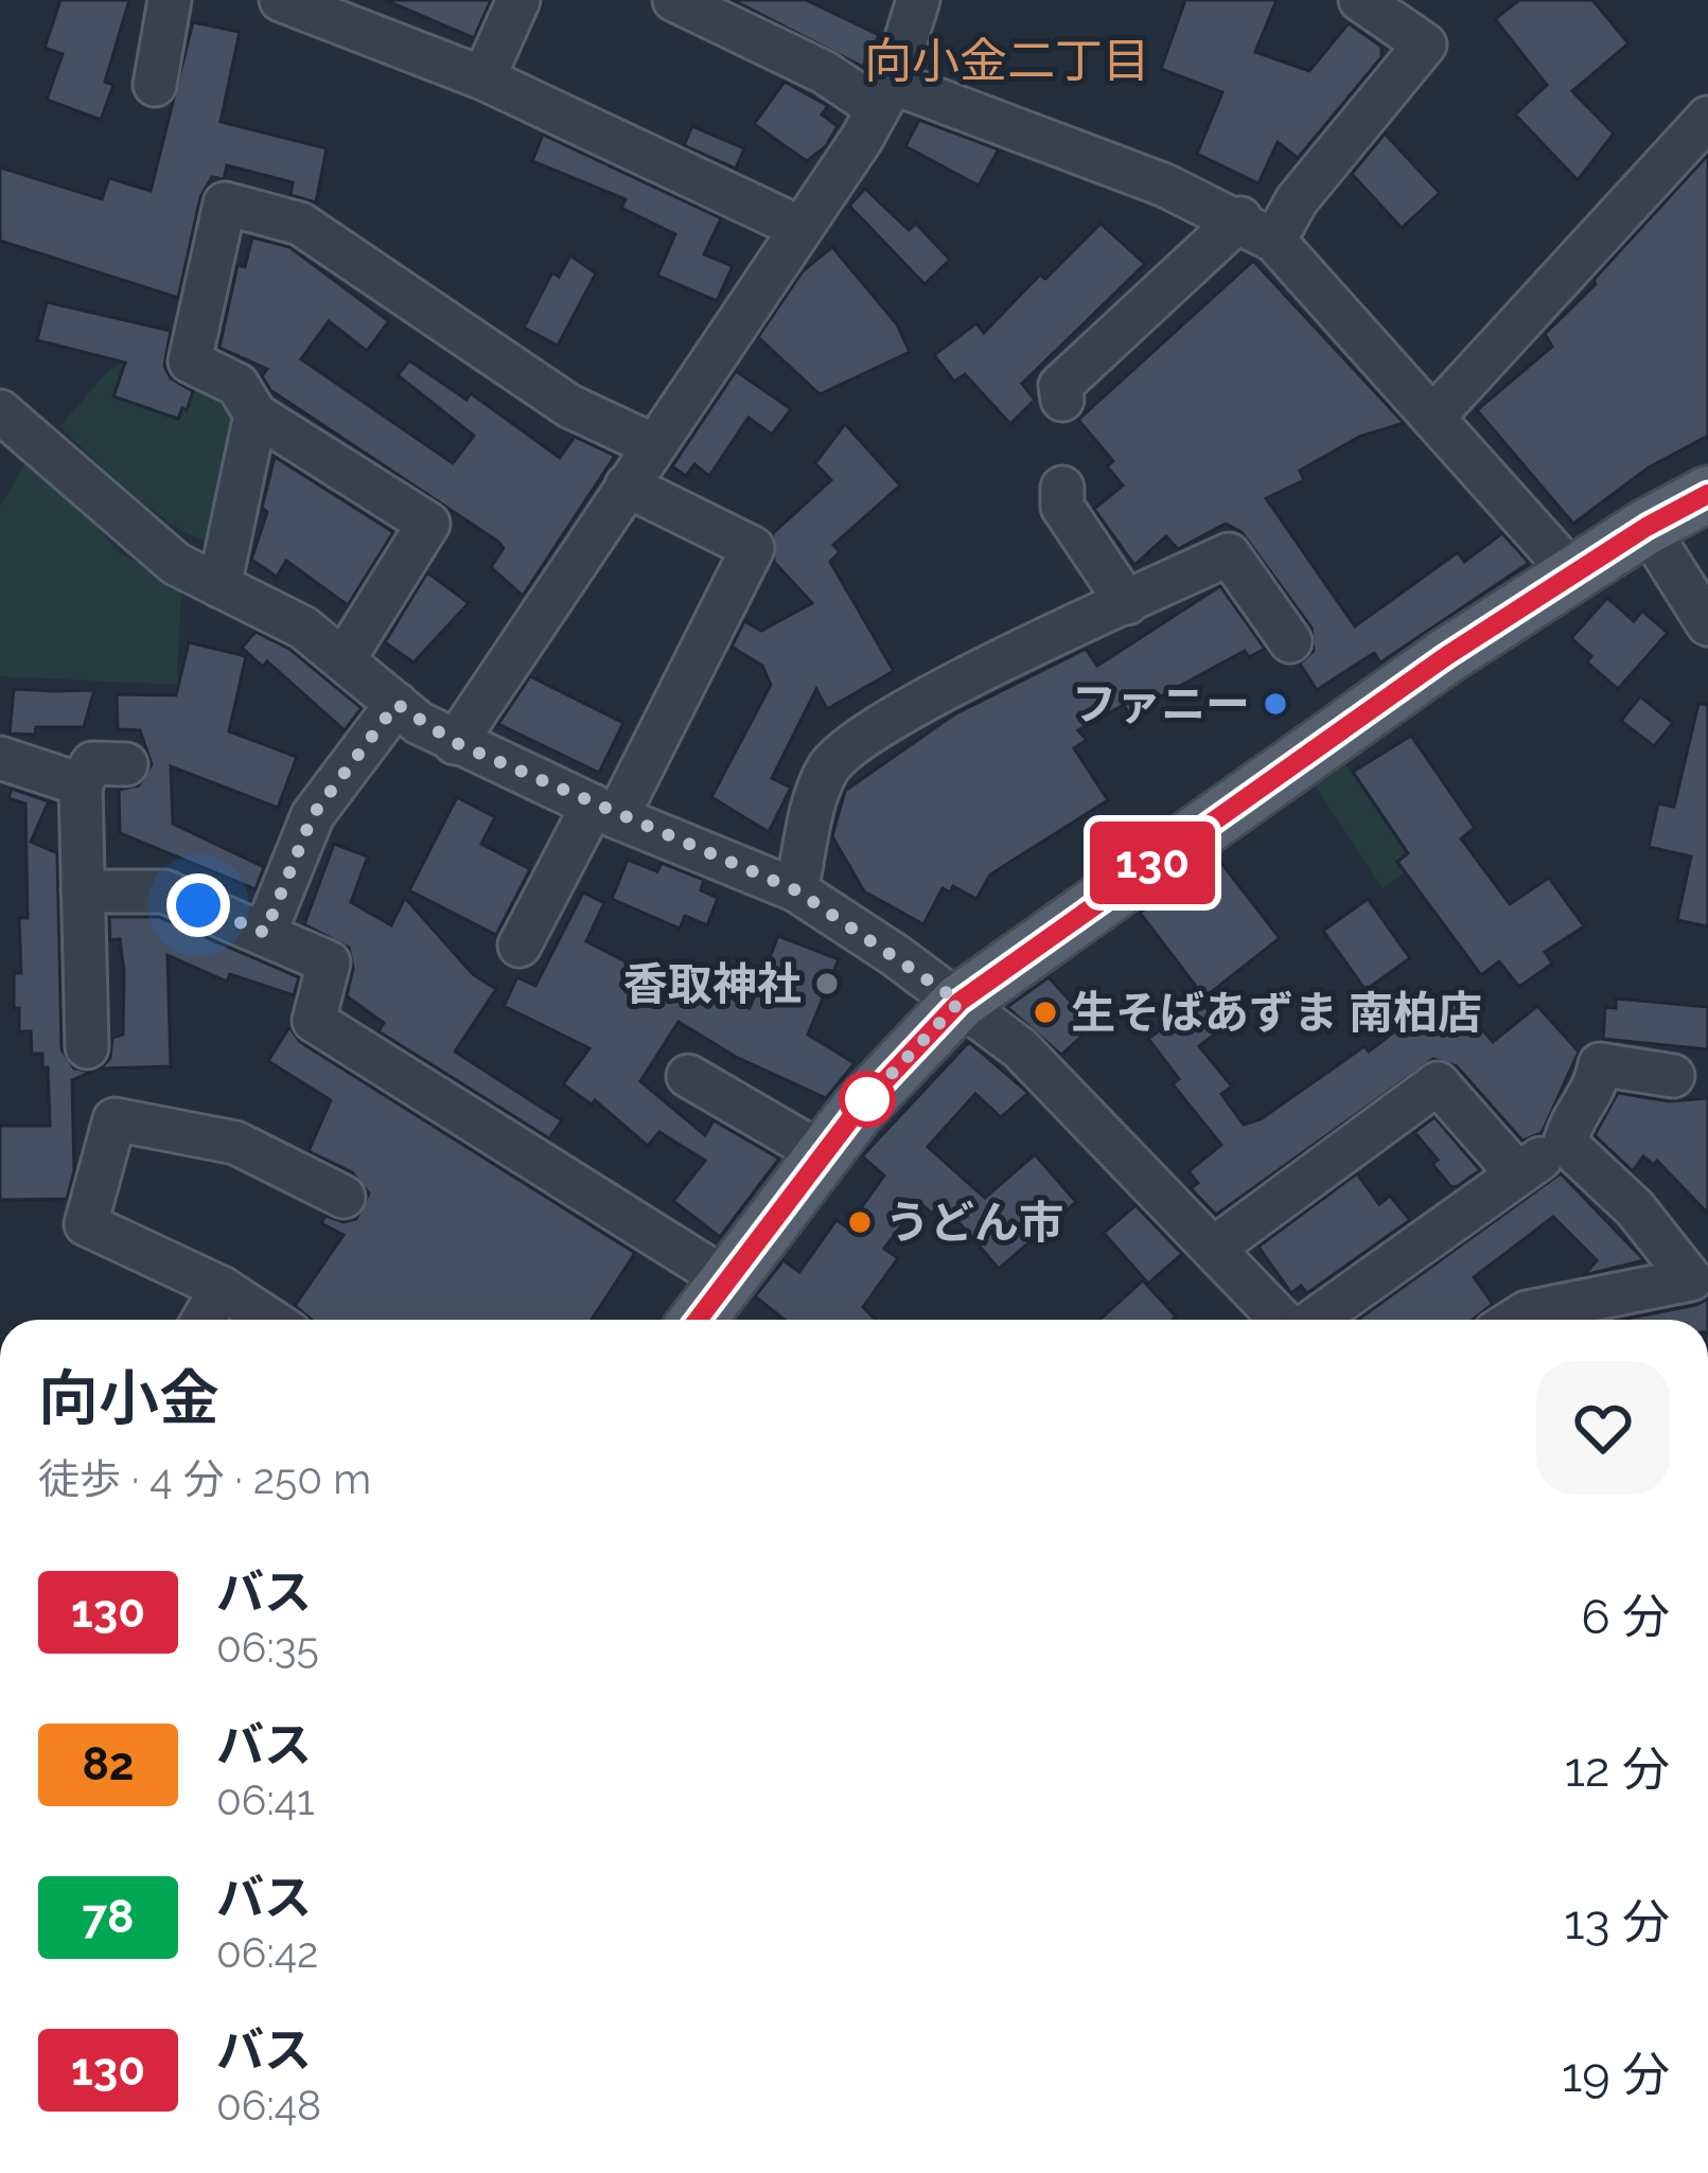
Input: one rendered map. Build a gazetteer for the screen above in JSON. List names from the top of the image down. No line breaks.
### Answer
{"districts":["向小金二丁目"],"places":["ファニー","香取神社","生そばあずま 南柏店","うどん市"],"lines":["bus line 130"],"page":{"on_map":"130","heading":["向小金","徒歩 · 4 分 · 250 m"],"list":[{"mark":"130","name":"バス","note":"06:35","value":"6 分"},{"mark":"82","name":"バス","note":"06:41","value":"12 分"},{"mark":"78","name":"バス","note":"06:42","value":"13 分"},{"mark":"130","name":"バス","note":"06:48","value":"19 分"}]}}
